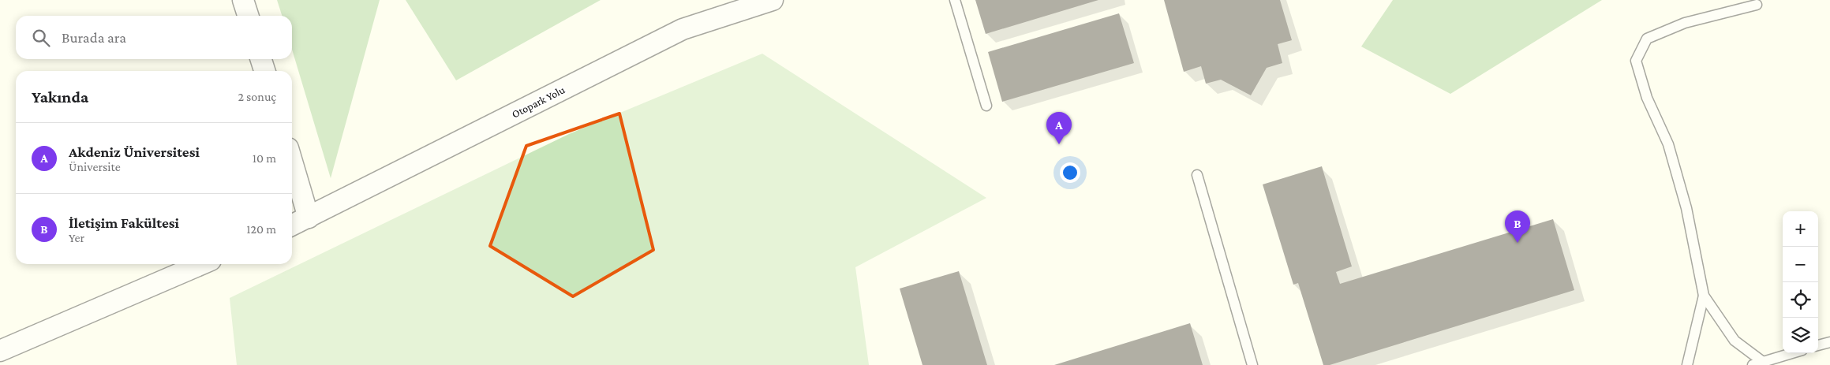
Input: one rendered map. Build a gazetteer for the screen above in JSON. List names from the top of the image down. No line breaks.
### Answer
{"streets":{"street":["Otopark Yolu"]},"page":{"search":"Burada ara","heading":["Yakında","2 sonuç"],"pins":["A","B"],"list":[{"mark":"A","name":"Akdeniz Üniversitesi","note":"Üniversite","value":"10 m"},{"mark":"B","name":"İletişim Fakültesi","note":"Yer","value":"120 m"}],"map_buttons":["+","−"]}}
